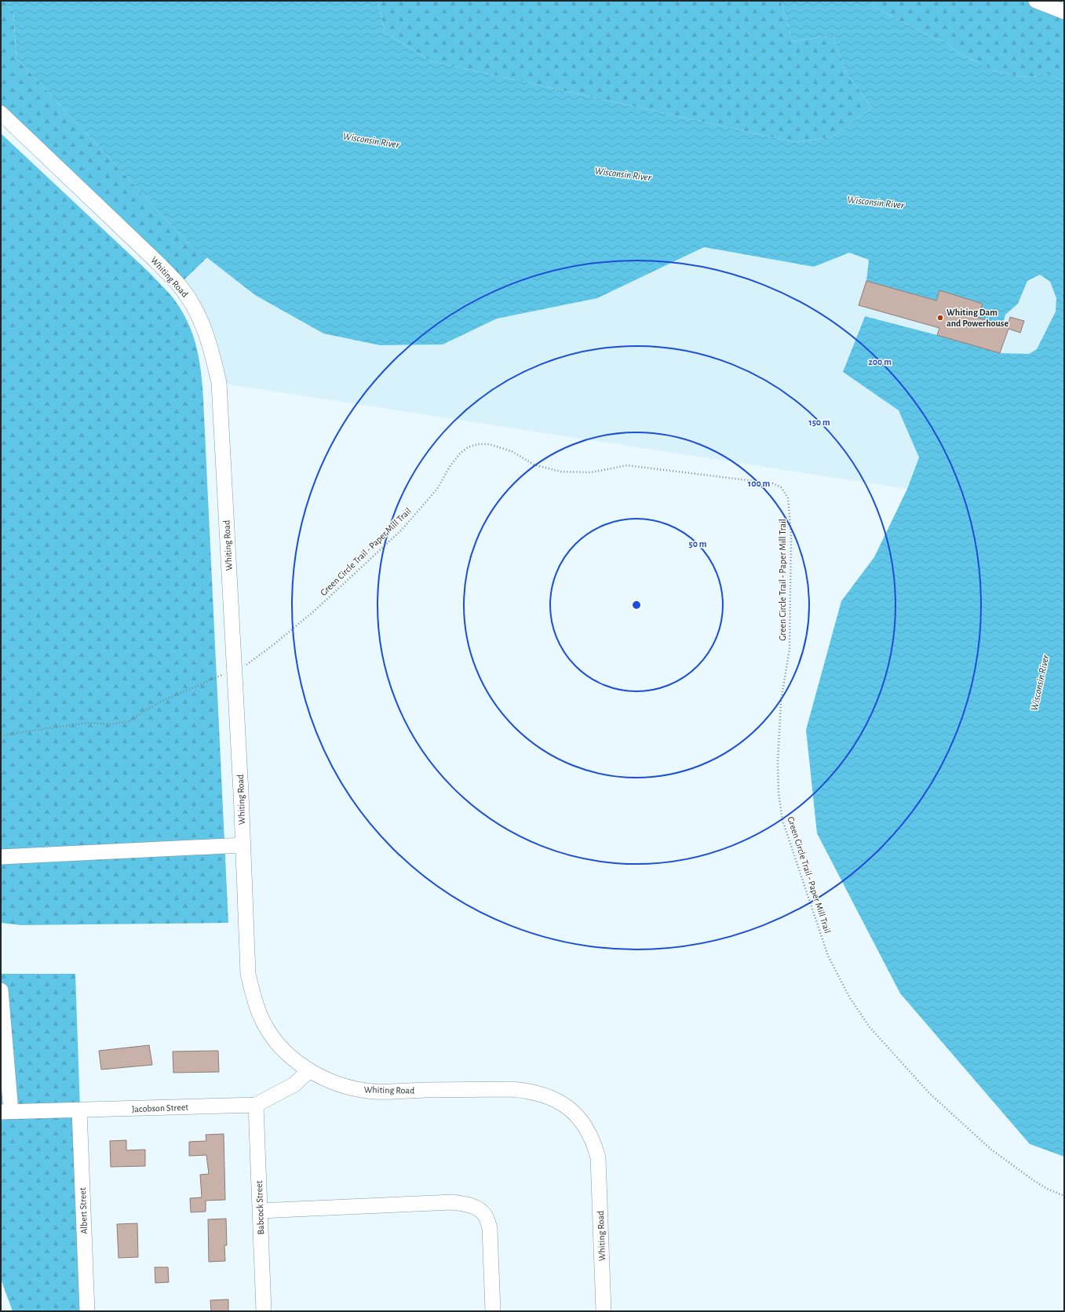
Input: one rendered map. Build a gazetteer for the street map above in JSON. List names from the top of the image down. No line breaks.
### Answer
{"streets":{"street":["Whiting Road","Jacobson Street","Babcock Street","Albert Street"],"path":["Green Circle Trail - Paper Mill Trail"]},"crossings":[["Whiting Road","Green Circle Trail - Paper Mill Trail"],["Whiting Road","Jacobson Street"],["Jacobson Street","Babcock Street"],["Jacobson Street","Albert Street"]],"water":["Wisconsin River"],"places":["Whiting Dam and Powerhouse"],"rings":["200 m","150 m","100 m","50 m"]}
